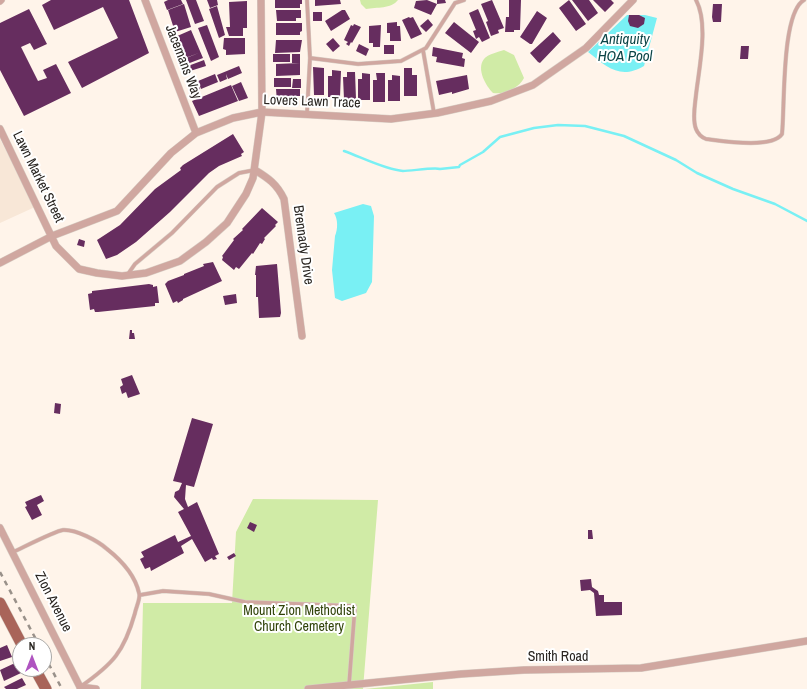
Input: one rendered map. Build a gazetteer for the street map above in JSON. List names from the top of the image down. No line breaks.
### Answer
{"streets":{"street":["Jacemans Way","Lovers Lawn Trace","Lawn Market Street","Brennady Drive","Zion Avenue","Smith Road"]},"crossings":[["Jacemans Way","Lovers Lawn Trace"],["Lovers Lawn Trace","Lawn Market Street"],["Lawn Market Street","Brennady Drive"]],"water":["Antiquity HOA Pool"],"parks":["Mount Zion Methodist Church Cemetery"],"north":"top"}
